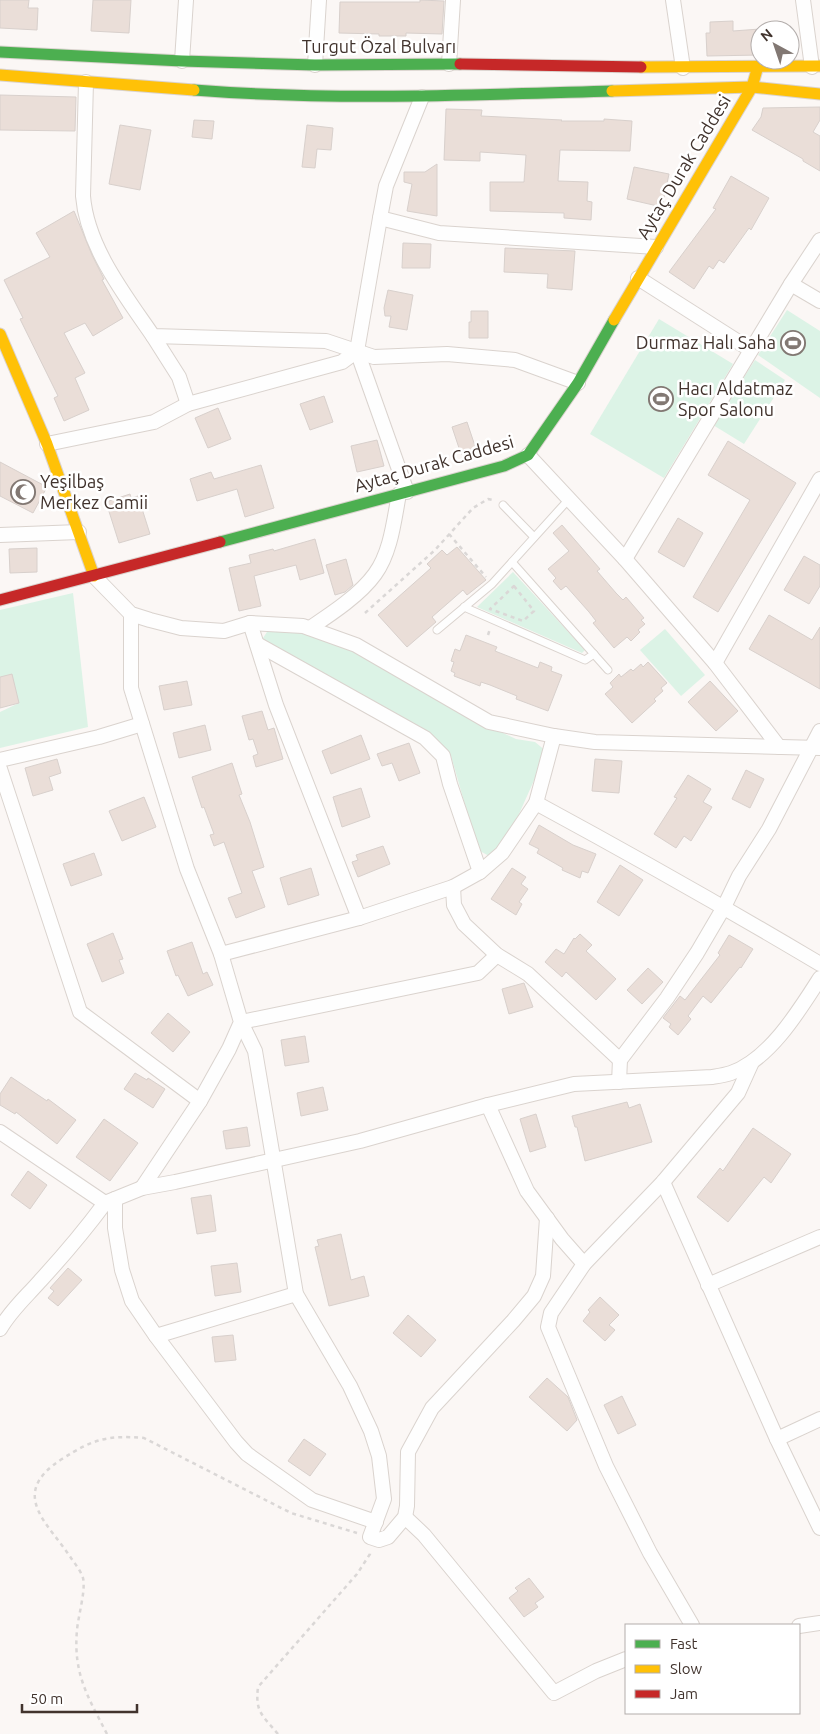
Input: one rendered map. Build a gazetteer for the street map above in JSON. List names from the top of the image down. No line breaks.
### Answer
{"streets":{"main road":["Turgut Özal Bulvarı","Aytaç Durak Caddesi"]},"places":{"sports":["Durmaz Halı Saha","Hacı Aldatmaz Spor Salonu"],"mosque":["Yeşilbaş Merkez Camii"]},"legend":["Fast","Slow","Jam"],"scale_bar":"50 m","north":"top left"}
